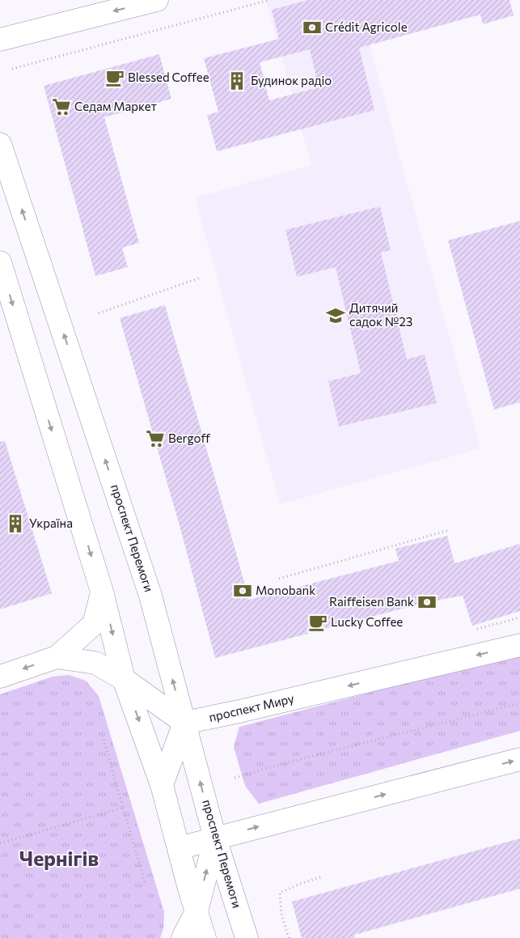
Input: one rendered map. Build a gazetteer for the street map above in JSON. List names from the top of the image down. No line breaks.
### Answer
{"streets":{"main road":["проспект Перемоги","проспект Миру"]},"crossings":[["проспект Перемоги","проспект Миру"]],"districts":["Чернігів"],"places":{"bank":["Crédit Agricole","Monobank","Raiffeisen Bank"],"cafe":["Blessed Coffee","Lucky Coffee"],"building":["Будинок радіо","Україна"],"supermarket":["Седам Маркет","Bergoff"],"school or university":["Дитячий садок №23"]}}
